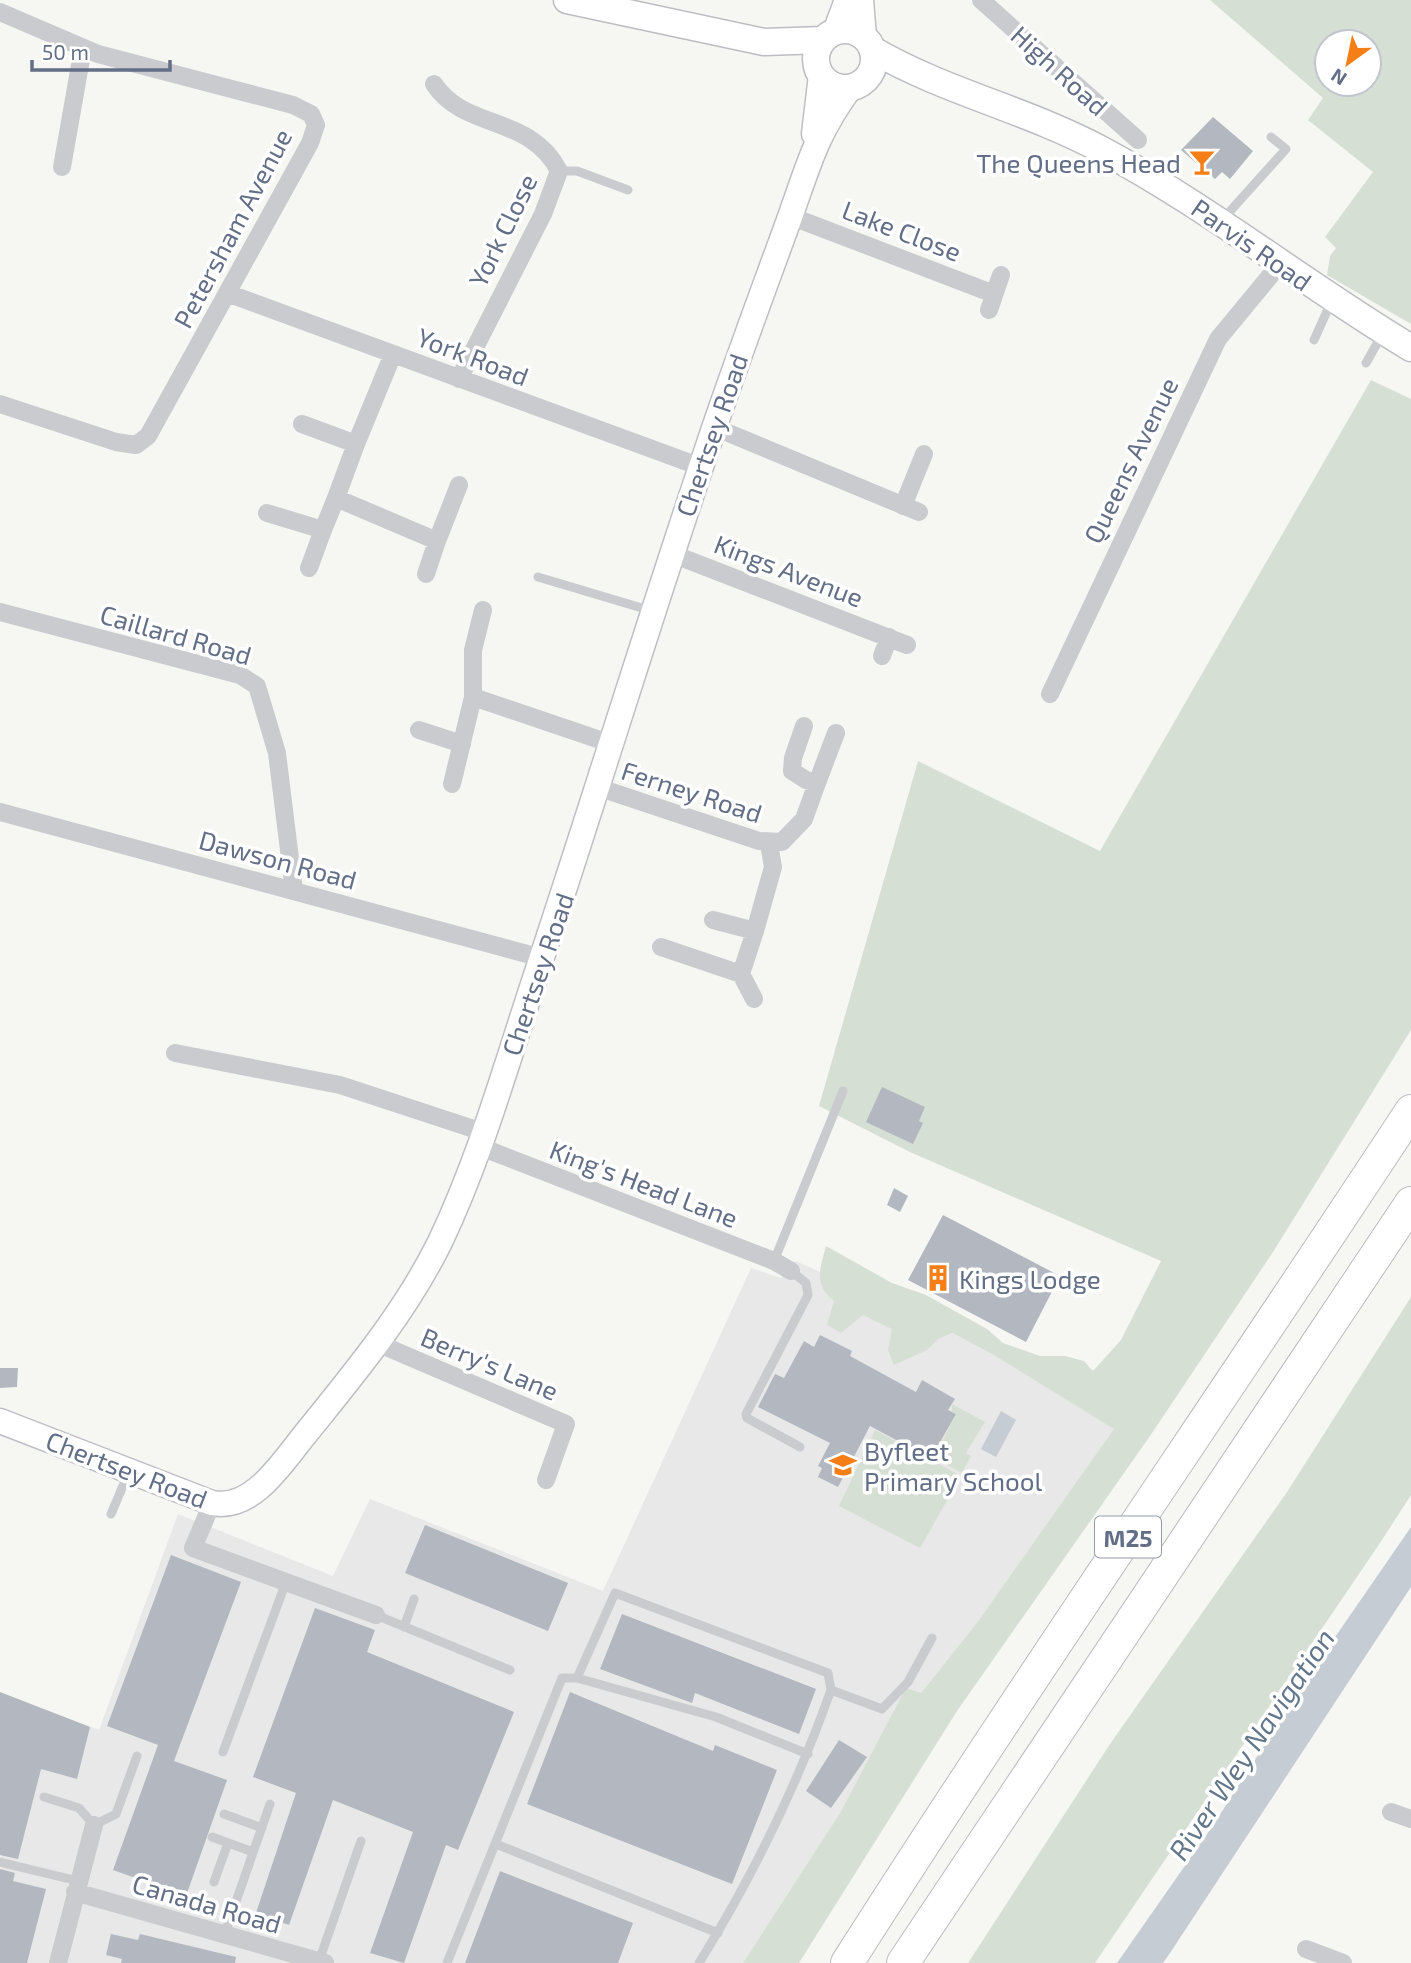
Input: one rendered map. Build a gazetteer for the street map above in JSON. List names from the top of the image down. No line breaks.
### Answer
{"streets":{"highway":["M25"],"main road":["Parvis Road"],"street":["High Road","Petersham Avenue","York Close","Lake Close","York Road","Chertsey Road","Queens Avenue","Kings Avenue","Caillard Road","Ferney Road","Dawson Road","King's Head Lane","Berry's Lane","Canada Road"]},"crossings":[["Petersham Avenue","York Road"],["York Close","York Road"],["Lake Close","Chertsey Road"],["Parvis Road","Chertsey Road"],["Parvis Road","Queens Avenue"],["York Road","Chertsey Road"],["Chertsey Road","Kings Avenue"],["Chertsey Road","Ferney Road"],["Chertsey Road","Dawson Road"],["Chertsey Road","King's Head Lane"],["Chertsey Road","Berry's Lane"],["Caillard Road","Dawson Road"]],"water":["River Wey Navigation"],"places":{"bar":["The Queens Head"],"building":["Kings Lodge"],"school or university":["Byfleet Primary School"]},"scale_bar":"50 m","north":"bottom left"}
